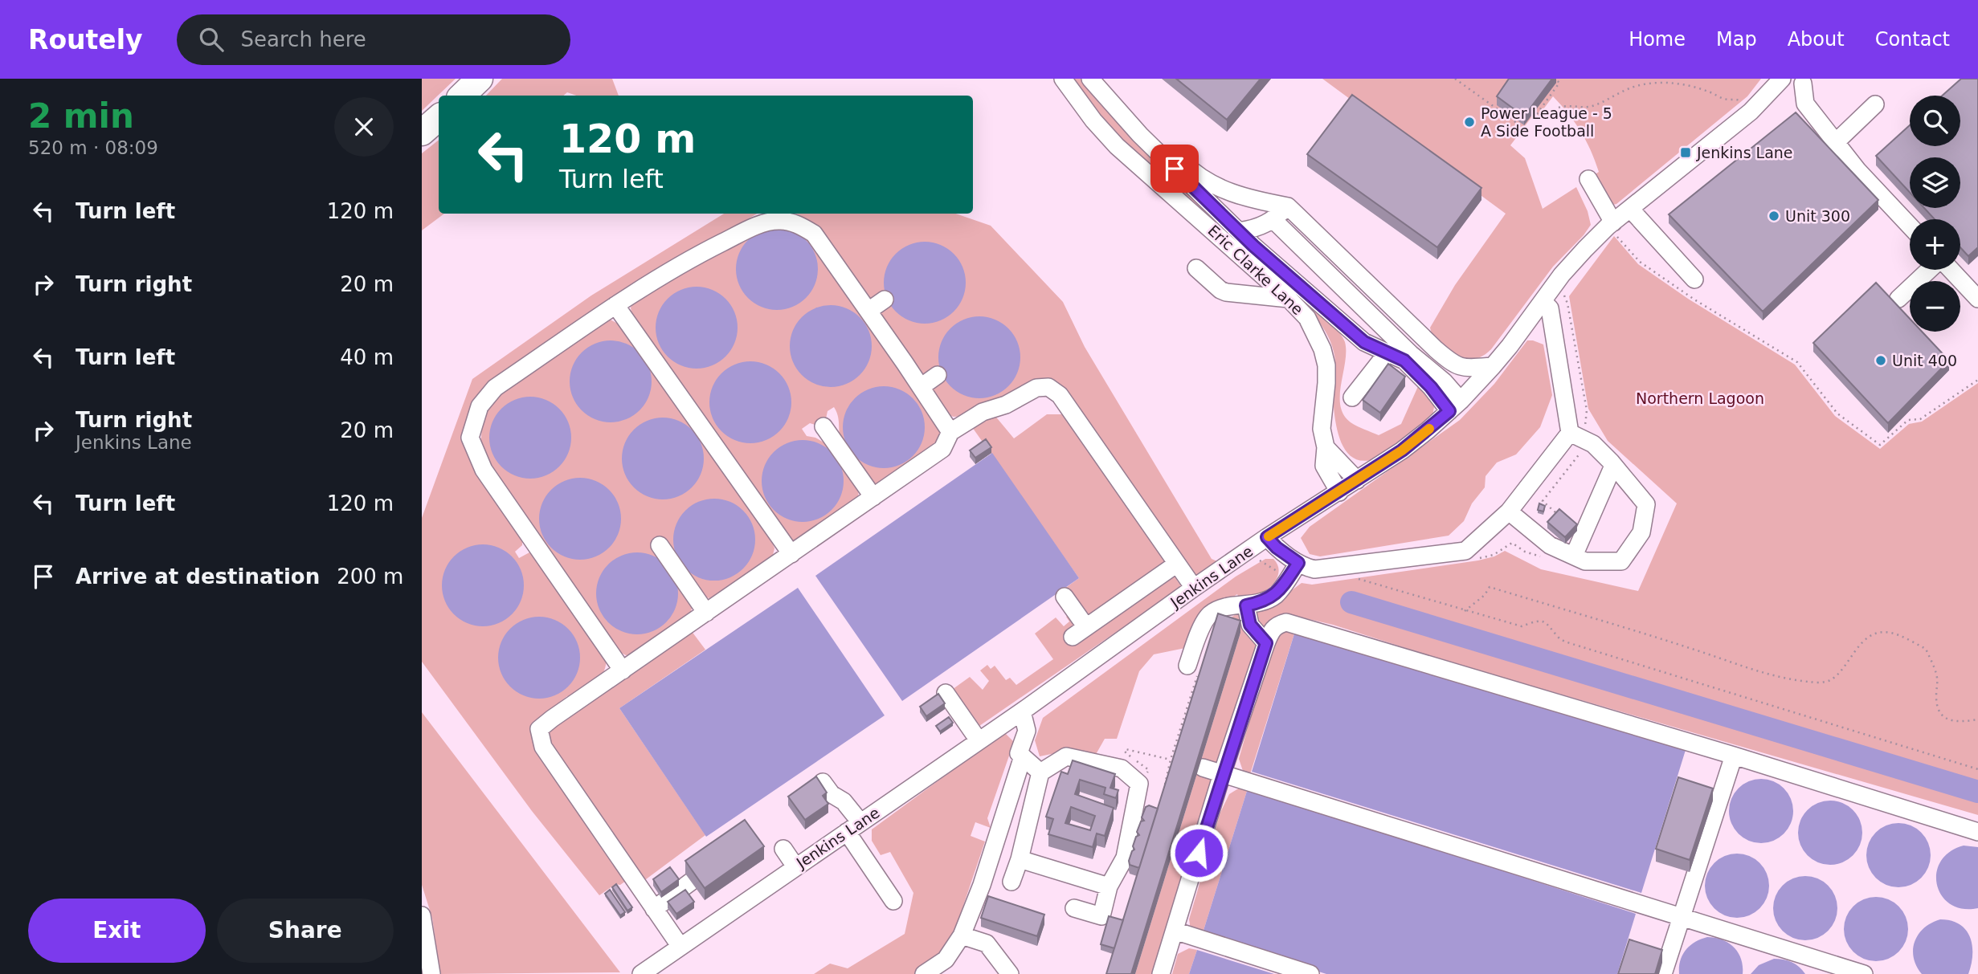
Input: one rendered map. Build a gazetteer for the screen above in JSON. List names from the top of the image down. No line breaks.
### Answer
{"streets":{"street":["Eric Clarke Lane","Jenkins Lane"]},"crossings":[["Eric Clarke Lane","Jenkins Lane"]],"parks":["Northern Lagoon"],"places":{"other":["Power League - 5 A Side Football","Unit 300","Unit 400"],"transit":["Jenkins Lane"]},"page":{"header":"Routely","search":"Search here","nav":["Home","Map","About","Contact"],"heading":["2 min","520 m · 08:09"],"map_buttons":["+","−"],"turn":["120 m","Turn left"],"list":[{"name":"Turn left","value":"120 m"},{"name":"Turn right","value":"20 m"},{"name":"Turn left","value":"40 m"},{"name":"Turn right","note":"Jenkins Lane","value":"20 m"},{"name":"Turn left","value":"120 m"},{"name":"Arrive at destination","value":"200 m"}],"buttons":["Exit","Share"]}}
